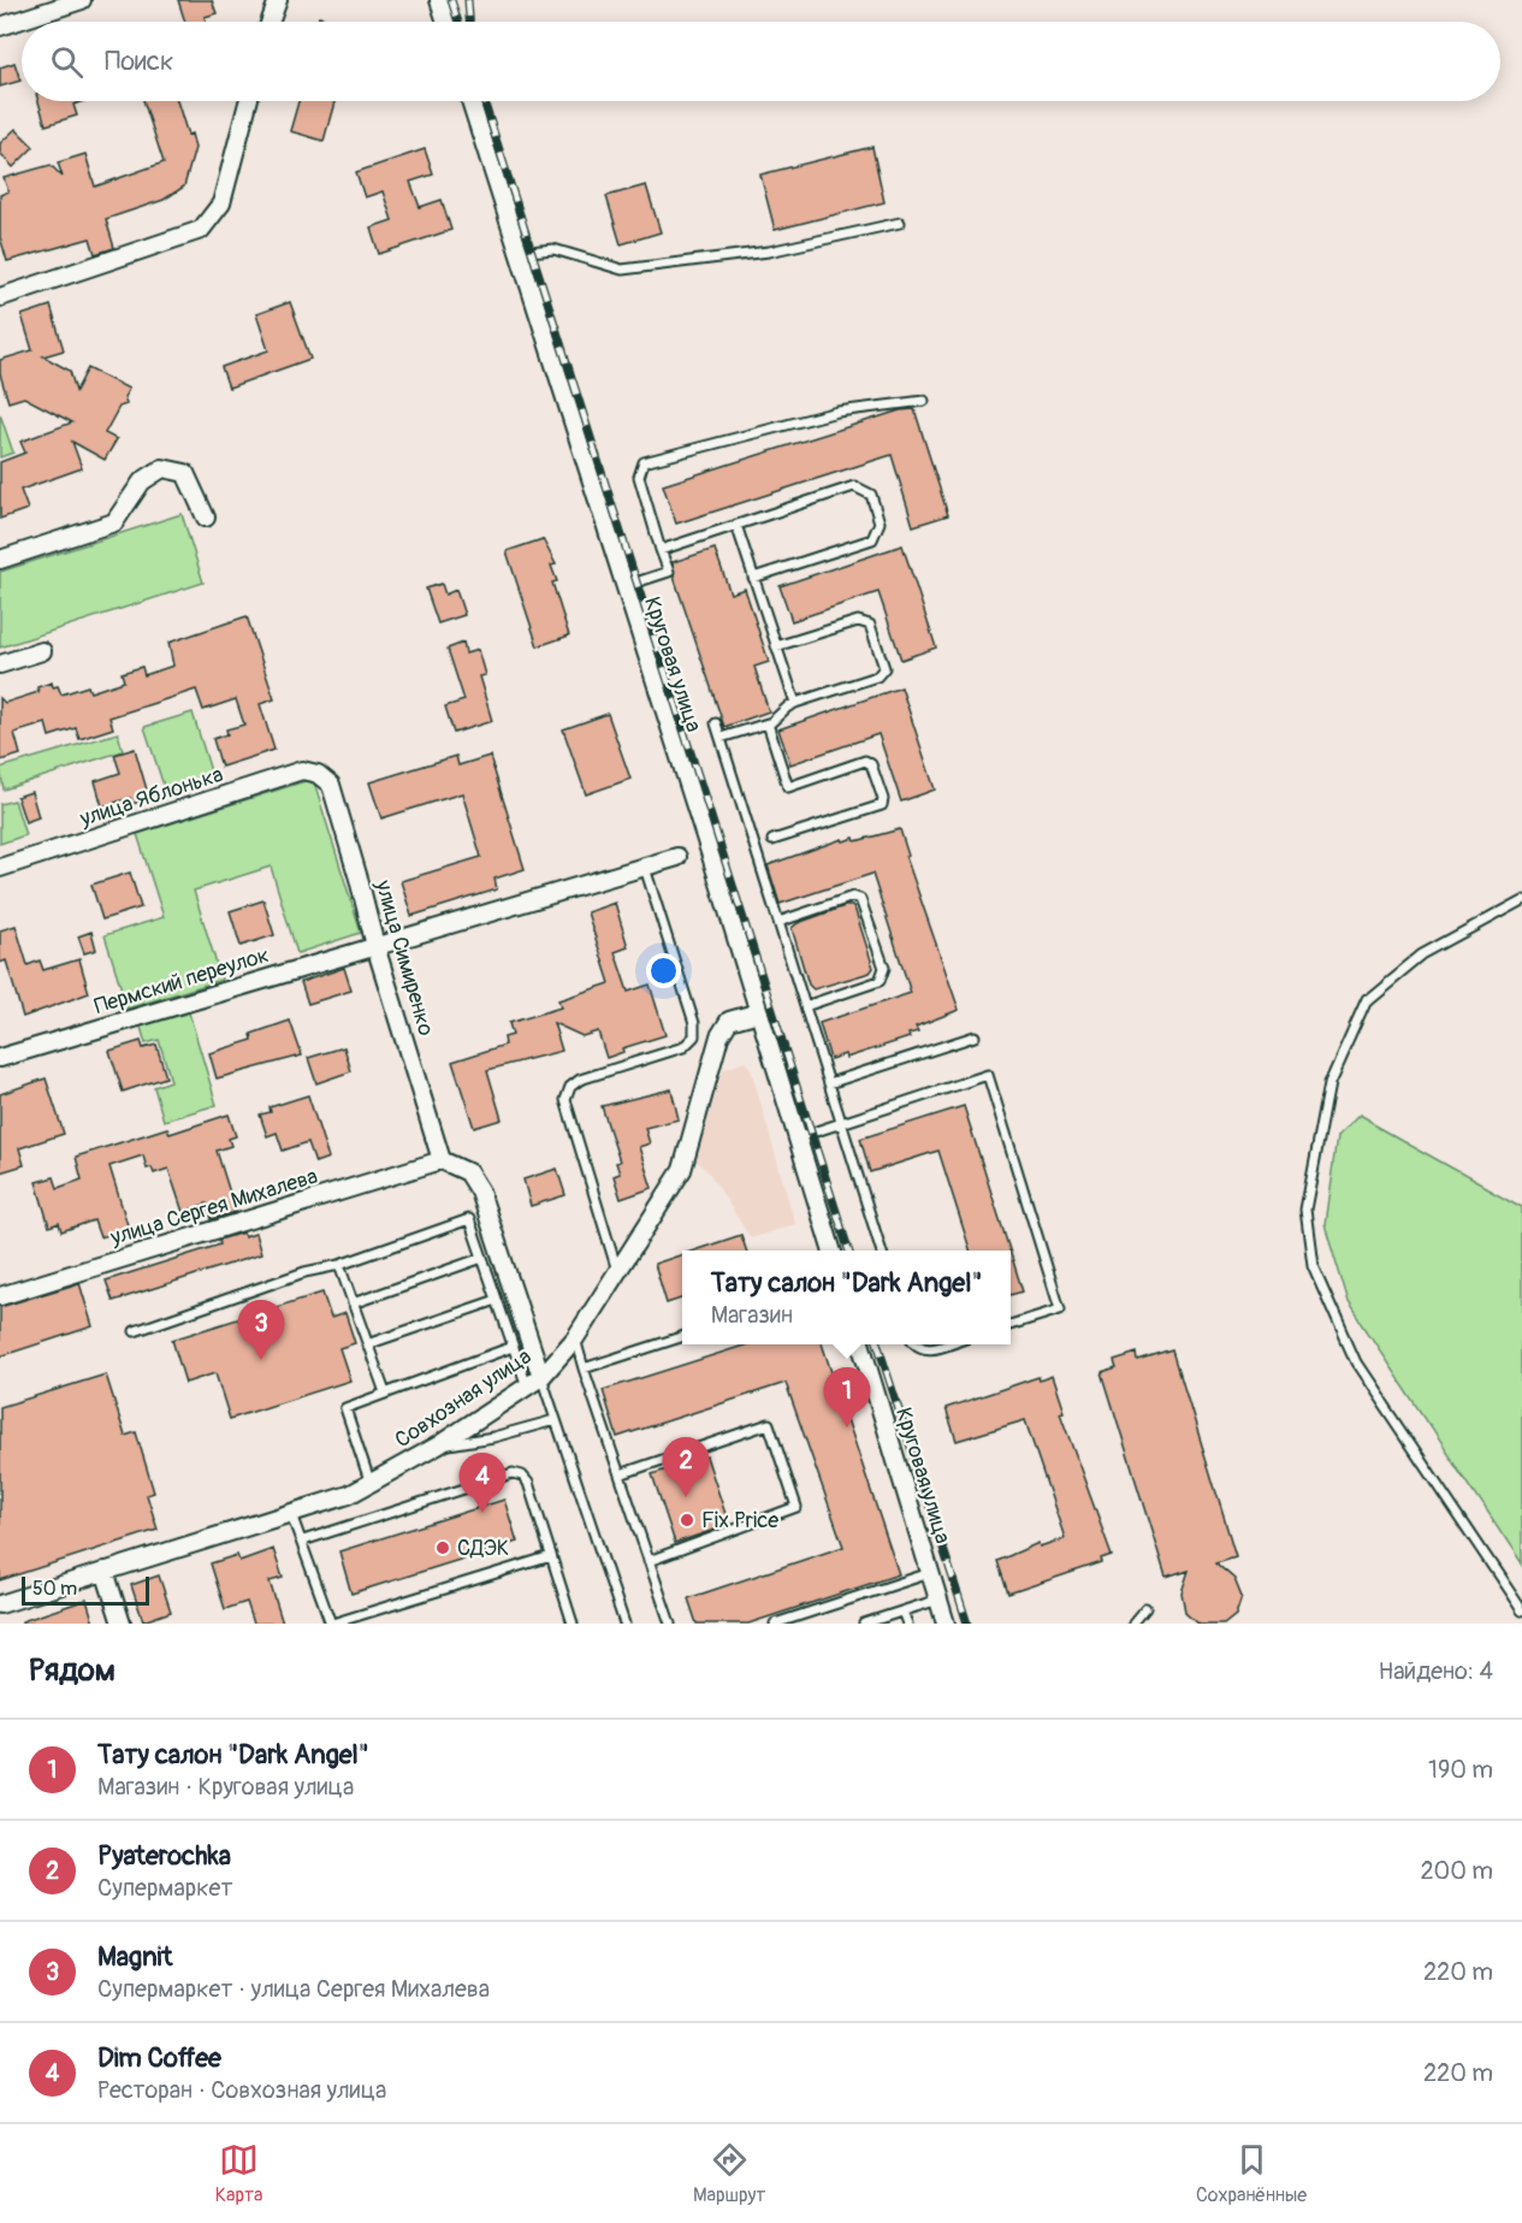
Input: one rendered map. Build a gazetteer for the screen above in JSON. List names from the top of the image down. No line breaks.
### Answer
{"streets":{"street":["Круговая улица","улица Яблонька","улица Симиренко","Пермский переулок","улица Сергея Михалева","Совхозная улица"]},"crossings":[["Круговая улица","Совхозная улица"],["улица Яблонька","улица Симиренко"],["улица Симиренко","Пермский переулок"],["улица Симиренко","улица Сергея Михалева"]],"places":["Fix Price","СДЭК"],"scale_bar":"50 m","page":{"search":"Поиск","popup":["Тату салон \"Dark Angel\"","Магазин"],"pins":["3","1","2","4"],"scale":"50 m","heading":["Рядом","Найдено: 4"],"list":[{"mark":"1","name":"Тату салон \"Dark Angel\"","note":"Магазин · Круговая улица","value":"190 m"},{"mark":"2","name":"Pyaterochka","note":"Супермаркет","value":"200 m"},{"mark":"3","name":"Magnit","note":"Супермаркет · улица Сергея Михалева","value":"220 m"},{"mark":"4","name":"Dim Coffee","note":"Ресторан · Совхозная улица","value":"220 m"}],"nav":["Карта","Маршрут","Сохранённые"]}}
